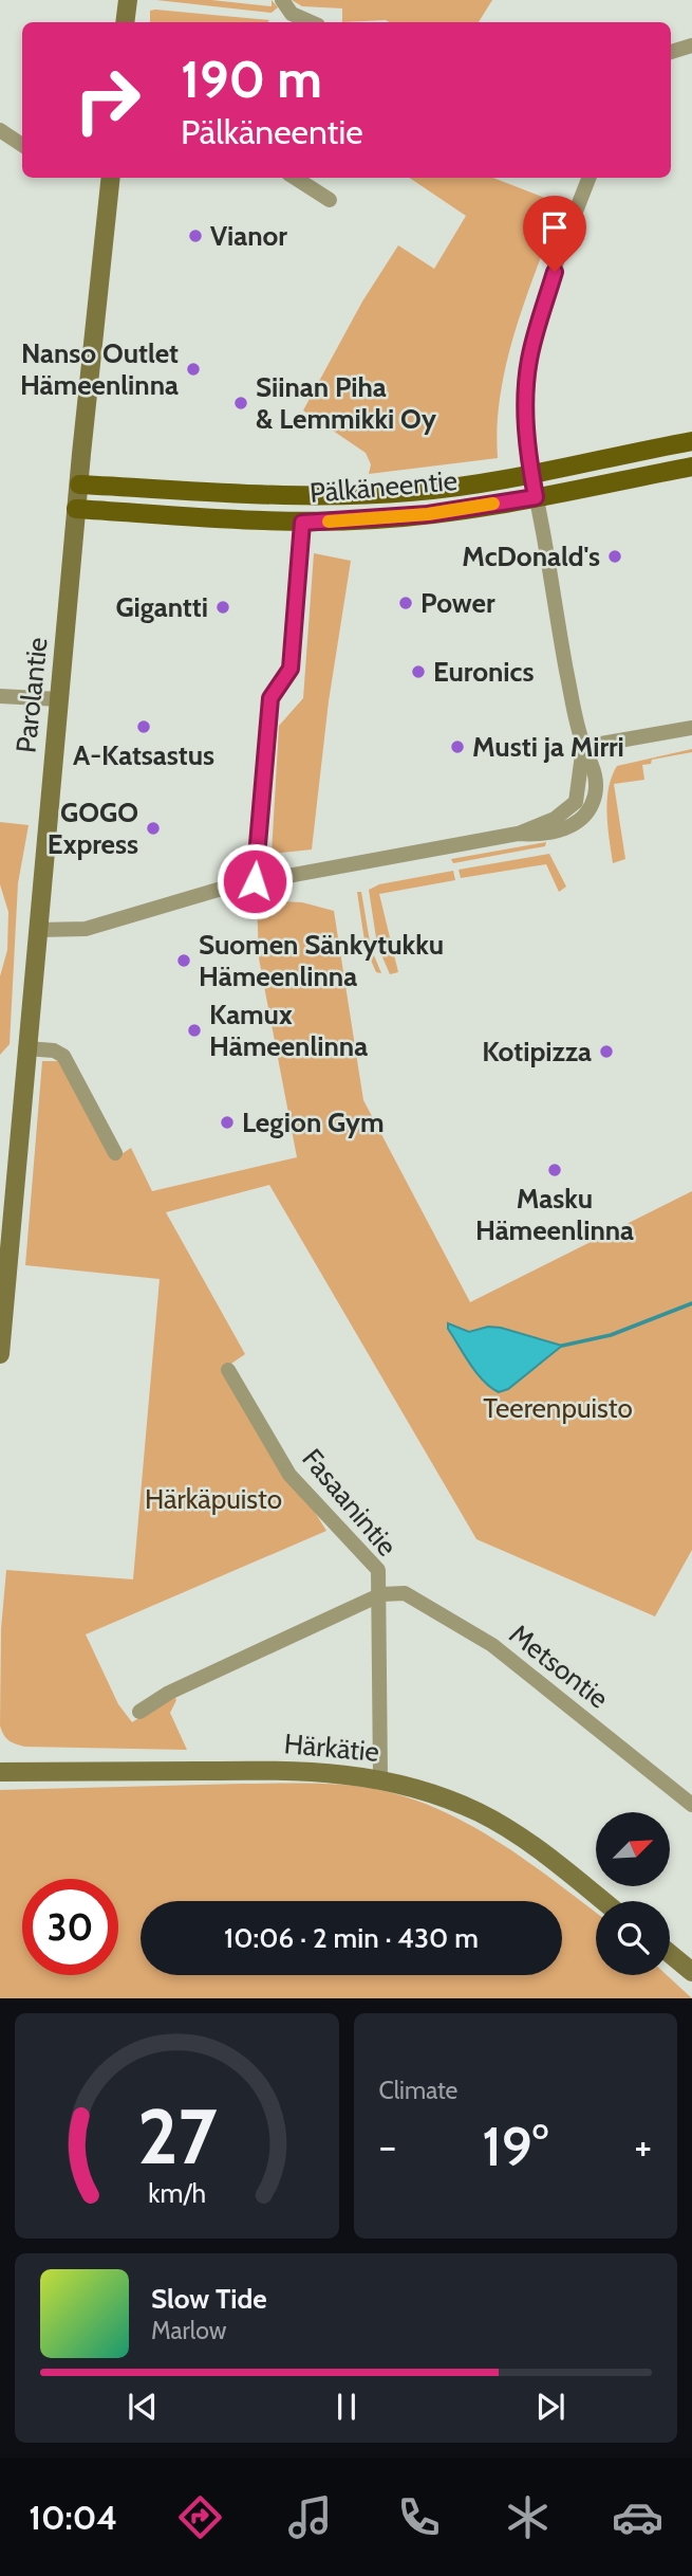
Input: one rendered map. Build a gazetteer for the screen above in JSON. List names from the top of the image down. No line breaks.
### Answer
{"streets":{"main road":["Pälkäneentie","Parolantie","Härkätie"],"street":["Fasaanintie","Metsontie"]},"crossings":[["Pälkäneentie","Parolantie"],["Fasaanintie","Metsontie"]],"parks":["Teerenpuisto","Härkäpuisto"],"places":["Vianor","Nanso Outlet Hämeenlinna","Siinan Piha & Lemmikki Oy","McDonald's","Power","Gigantti","Euronics","A-Katsastus","Musti ja Mirri","GOGO Express","Suomen Sänkytukku Hämeenlinna","Kamux Hämeenlinna","Kotipizza","Legion Gym","Masku Hämeenlinna"],"north":"top right","page":{"turn":["190 m","Pälkäneentie"],"limit":"30","trip":"10:06 · 2 min · 430 m","tile":"Climate","heat":["−","19°","+"],"song":["Slow Tide","Marlow"],"tabs":"10:04","gauge":["27","km/h"]}}
